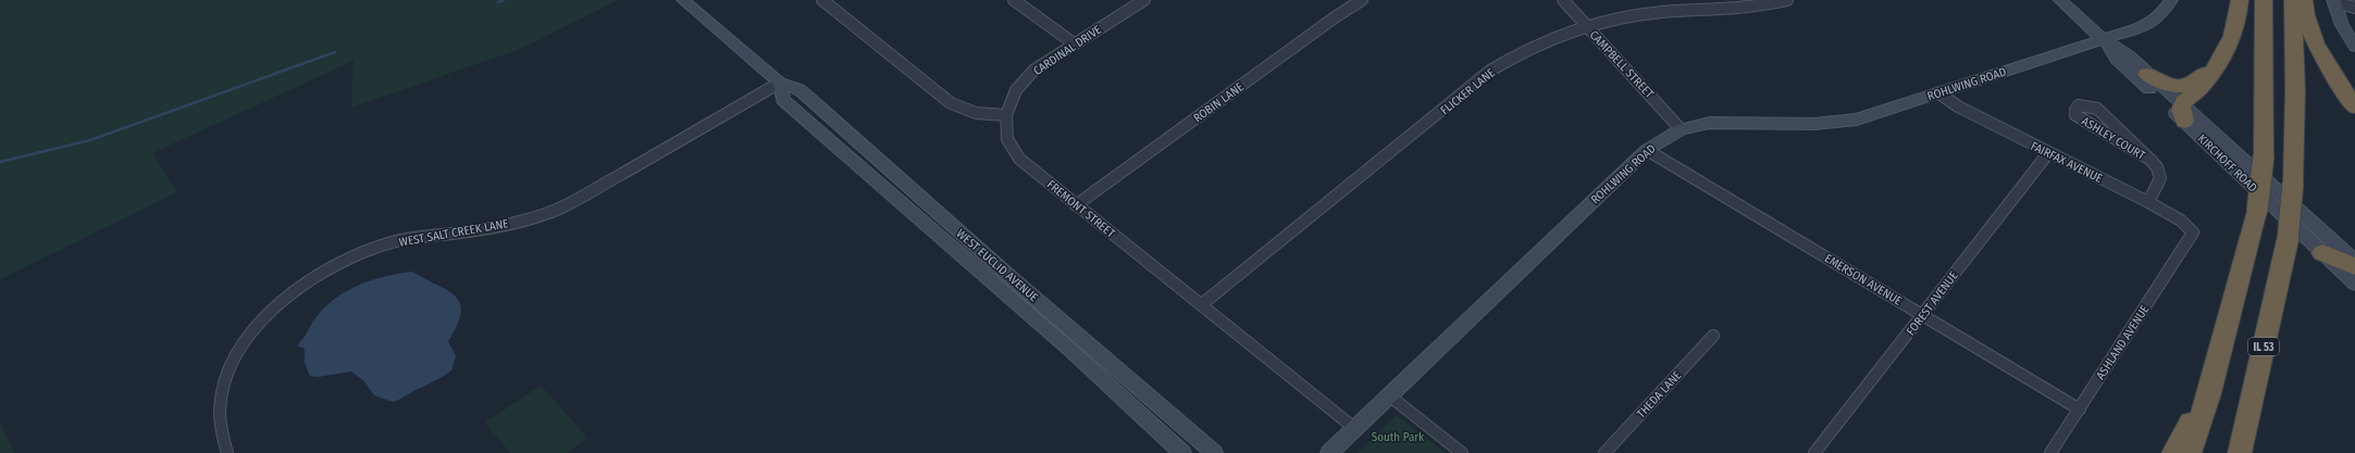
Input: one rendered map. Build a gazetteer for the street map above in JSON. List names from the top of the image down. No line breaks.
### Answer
{"streets":{"highway":["IL 53"],"main road":["ROHLWING ROAD","KIRCHOFF ROAD","WEST EUCLID AVENUE"],"street":["CARDINAL DRIVE","CAMPBELL STREET","FLICKER LANE","ROBIN LANE","ASHLEY COURT","FAIRFAX AVENUE","FREMONT STREET","WEST SALT CREEK LANE","EMERSON AVENUE","FOREST AVENUE","ASHLAND AVENUE","THEDA LANE"]},"crossings":[["CARDINAL DRIVE","FREMONT STREET"],["CAMPBELL STREET","ROHLWING ROAD"],["CAMPBELL STREET","FLICKER LANE"],["ROHLWING ROAD","FAIRFAX AVENUE"],["ROHLWING ROAD","KIRCHOFF ROAD"],["ROHLWING ROAD","FREMONT STREET"],["ROHLWING ROAD","EMERSON AVENUE"],["FLICKER LANE","FREMONT STREET"],["ROBIN LANE","FREMONT STREET"],["ASHLEY COURT","FAIRFAX AVENUE"],["FAIRFAX AVENUE","FOREST AVENUE"],["FAIRFAX AVENUE","ASHLAND AVENUE"],["WEST SALT CREEK LANE","WEST EUCLID AVENUE"],["EMERSON AVENUE","FOREST AVENUE"],["EMERSON AVENUE","ASHLAND AVENUE"]],"parks":["South Park"]}
